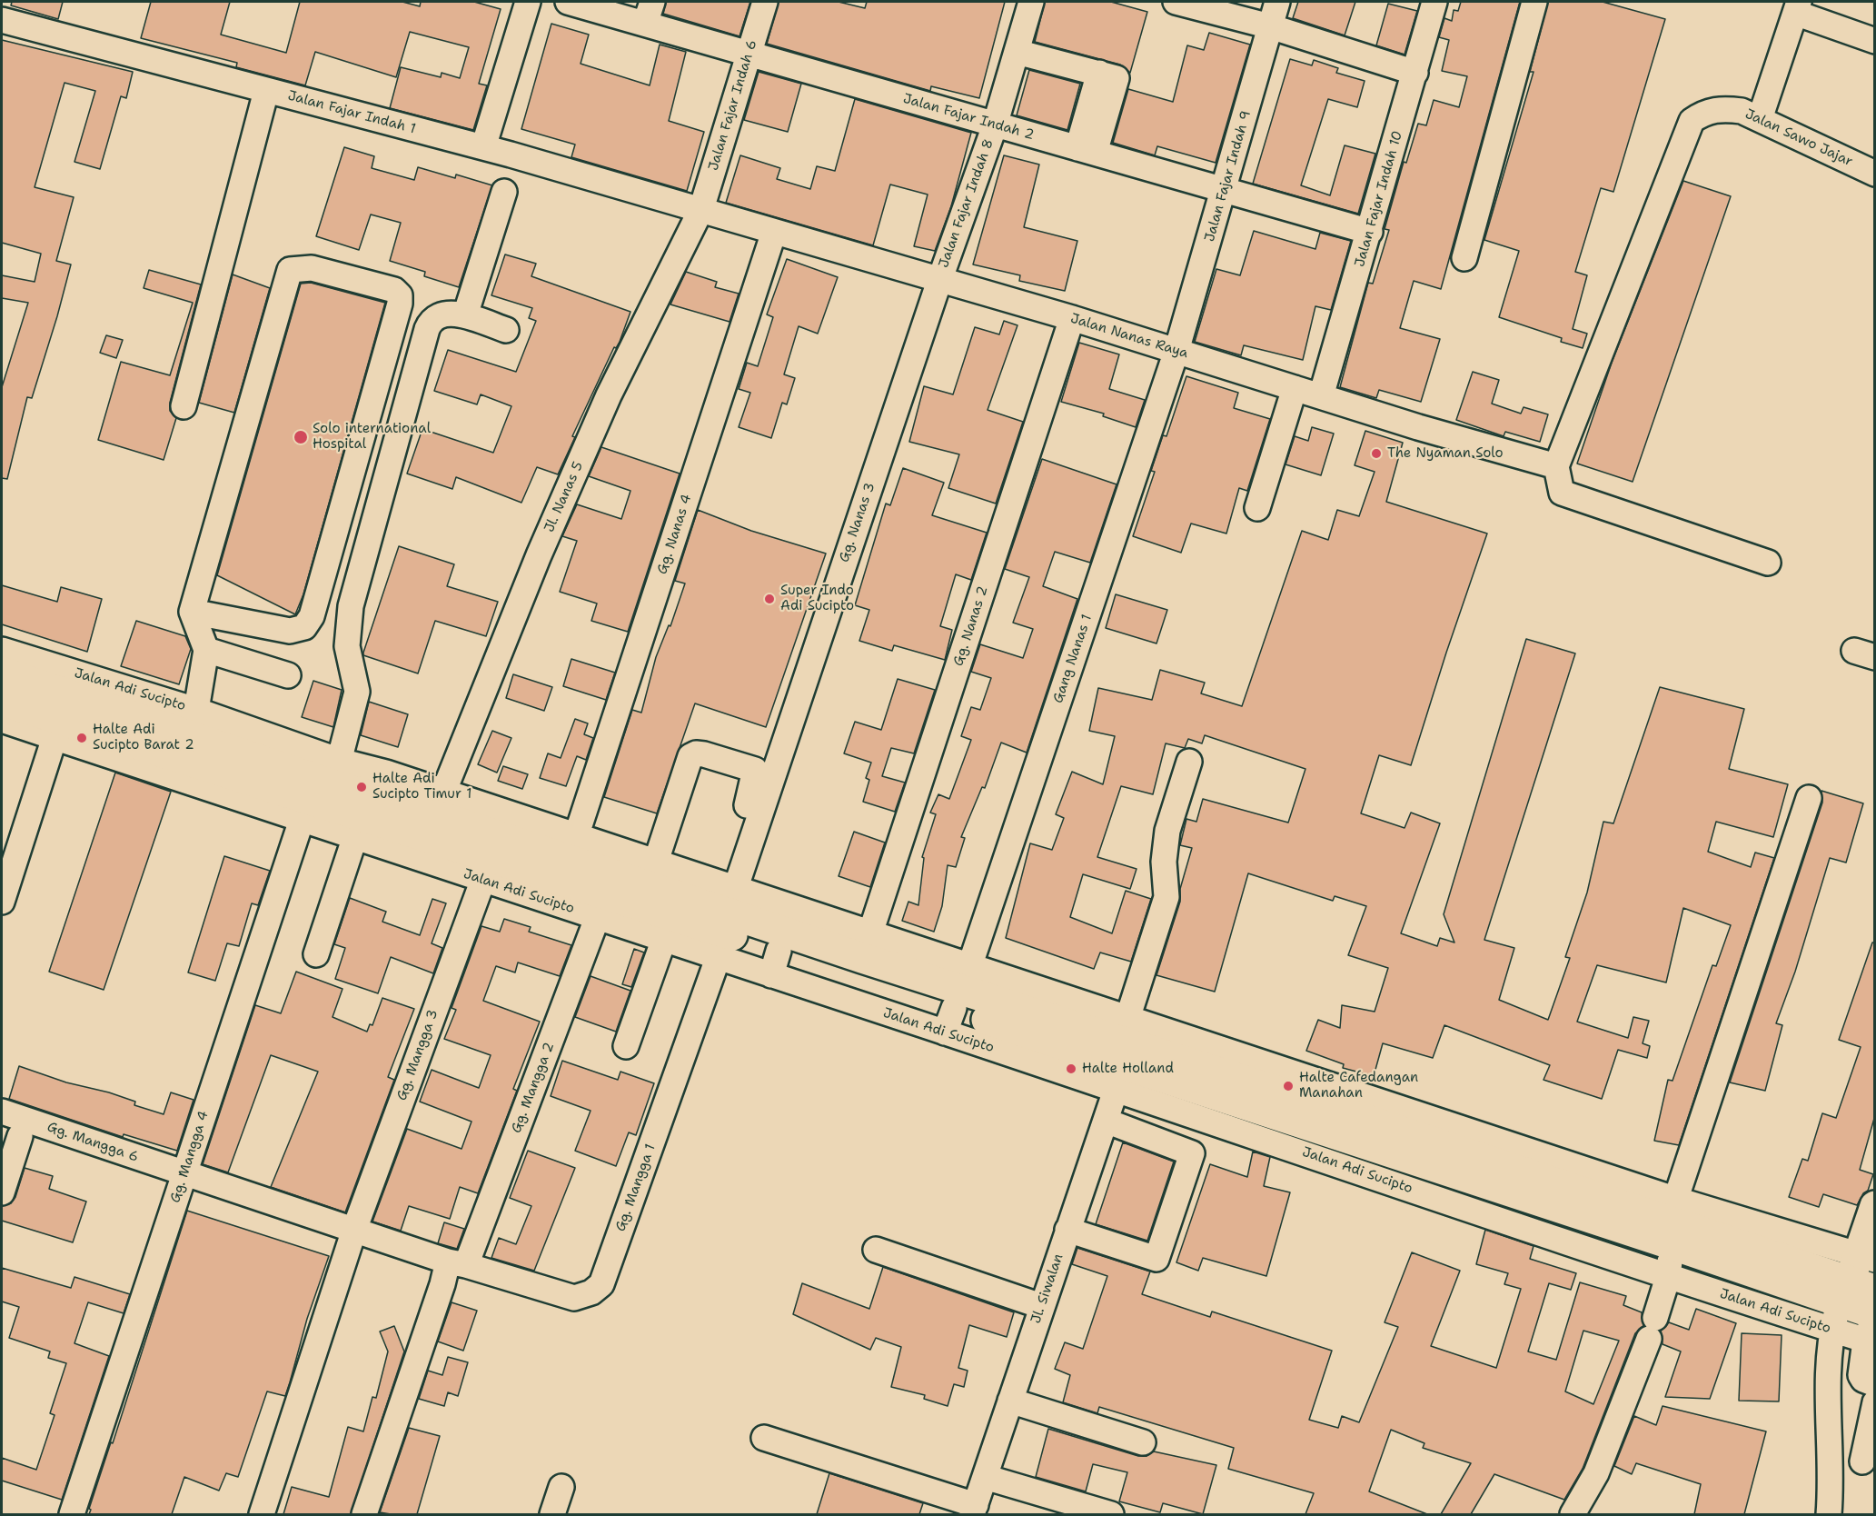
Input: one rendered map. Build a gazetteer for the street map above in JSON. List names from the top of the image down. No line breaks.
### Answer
{"streets":{"main road":["Jalan Adi Sucipto"],"street":["Jalan Fajar Indah 6","Jalan Fajar Indah 1","Jalan Fajar Indah 2","Jalan Sawo Jajar","Jalan Fajar Indah 9","Jalan Fajar Indah 10","Jalan Fajar Indah 8","Jalan Nanas Raya","Jl. Nanas 5","Gg. Nanas 3","Gg. Nanas 4","Gg. Nanas 2","Gang Nanas 1","Gg. Mangga 3","Gg. Mangga 2","Gg. Mangga 6","Gg. Mangga 4","Gg. Mangga 1","Jl. Siwalan"]},"crossings":[["Jalan Fajar Indah 6","Jalan Fajar Indah 1"],["Jalan Fajar Indah 6","Jalan Fajar Indah 2"],["Jalan Fajar Indah 6","Jalan Nanas Raya"],["Jalan Fajar Indah 6","Jl. Nanas 5"],["Jalan Fajar Indah 1","Jalan Nanas Raya"],["Jalan Fajar Indah 1","Jl. Nanas 5"],["Jalan Fajar Indah 2","Jalan Fajar Indah 9"],["Jalan Fajar Indah 2","Jalan Fajar Indah 10"],["Jalan Fajar Indah 2","Jalan Fajar Indah 8"],["Jalan Sawo Jajar","Jalan Nanas Raya"],["Jalan Fajar Indah 9","Jalan Nanas Raya"],["Jalan Fajar Indah 9","Gang Nanas 1"],["Jalan Fajar Indah 10","Jalan Nanas Raya"],["Jalan Fajar Indah 8","Jalan Nanas Raya"],["Jalan Fajar Indah 8","Gg. Nanas 3"],["Jalan Nanas Raya","Jl. Nanas 5"],["Jalan Nanas Raya","Gg. Nanas 3"],["Jalan Nanas Raya","Gg. Nanas 4"],["Jalan Nanas Raya","Gg. Nanas 2"],["Jalan Nanas Raya","Gang Nanas 1"],["Jl. Nanas 5","Jalan Adi Sucipto"],["Gg. Nanas 3","Jalan Adi Sucipto"],["Gg. Nanas 3","Gg. Mangga 2"],["Gg. Nanas 3","Gg. Mangga 1"],["Gg. Nanas 4","Jalan Adi Sucipto"],["Gg. Nanas 2","Jalan Adi Sucipto"],["Gang Nanas 1","Jalan Adi Sucipto"],["Jalan Adi Sucipto","Gg. Mangga 3"],["Jalan Adi Sucipto","Gg. Mangga 2"],["Jalan Adi Sucipto","Gg. Mangga 4"],["Jalan Adi Sucipto","Gg. Mangga 1"],["Jalan Adi Sucipto","Jl. Siwalan"],["Gg. Mangga 3","Gg. Mangga 6"],["Gg. Mangga 3","Gg. Mangga 1"],["Gg. Mangga 2","Gg. Mangga 1"],["Gg. Mangga 6","Gg. Mangga 4"],["Gg. Mangga 6","Gg. Mangga 1"]],"places":["Solo international Hospital","The Nyaman Solo","Super Indo Adi Sucipto","Halte Adi Sucipto Barat 2","Halte Adi Sucipto Timur 1","Halte Holland","Halte Cafedangan Manahan"]}
